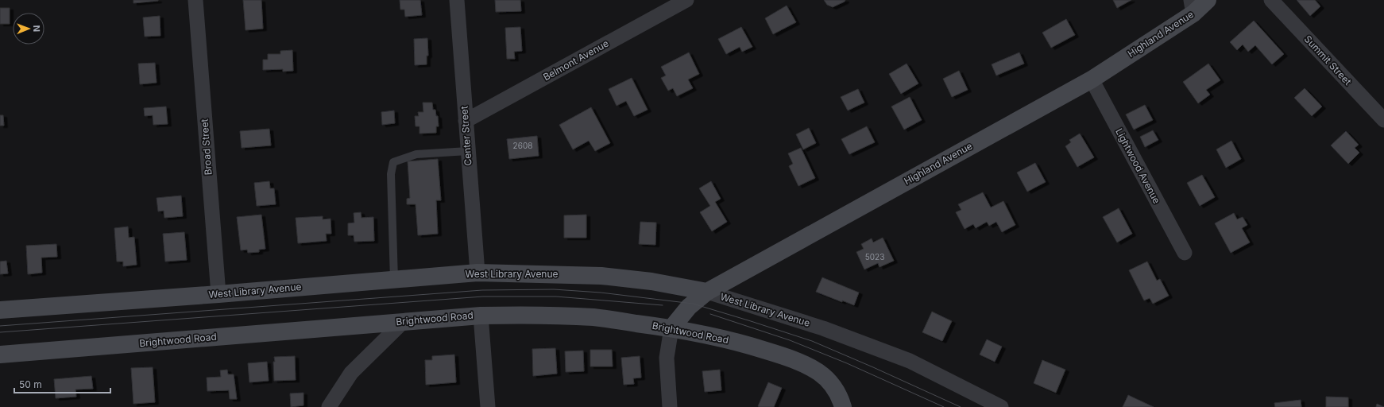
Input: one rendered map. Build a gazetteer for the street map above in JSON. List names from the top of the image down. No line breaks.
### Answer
{"streets":{"street":["Highland Avenue","Belmont Avenue","Summit Street","Center Street","Broad Street","Lightwood Avenue","West Library Avenue","Brightwood Road"]},"crossings":[["Highland Avenue","Lightwood Avenue"],["Highland Avenue","West Library Avenue"],["Highland Avenue","Brightwood Road"],["Belmont Avenue","Center Street"],["Center Street","West Library Avenue"],["Broad Street","West Library Avenue"]],"house_numbers":["2608","5023"],"scale_bar":"50 m","north":"right"}
